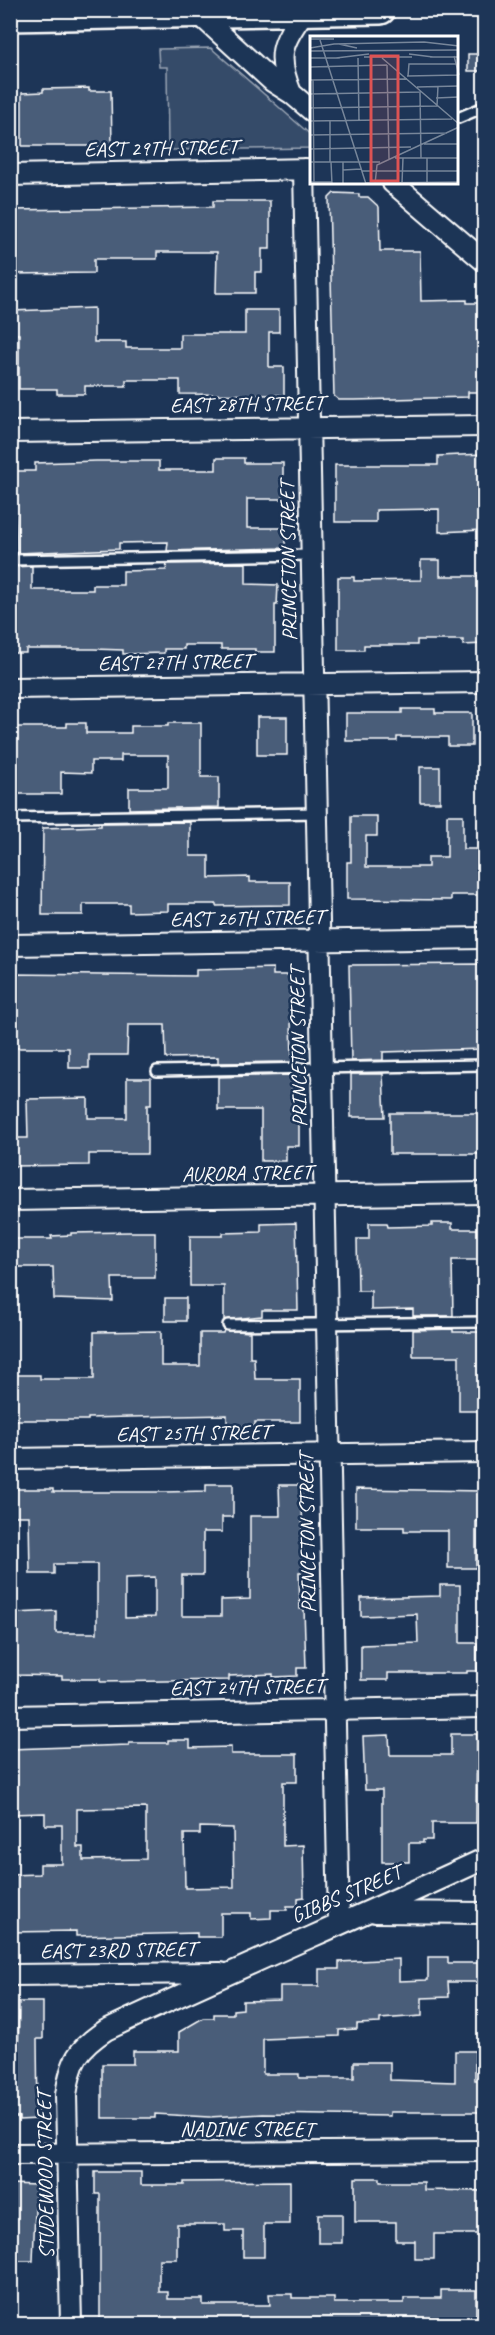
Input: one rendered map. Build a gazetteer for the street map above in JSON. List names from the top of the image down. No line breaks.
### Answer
{"streets":{"street":["EAST 29TH STREET","EAST 28TH STREET","PRINCETON STREET","EAST 27TH STREET","EAST 26TH STREET","AURORA STREET","EAST 25TH STREET","EAST 24TH STREET","GIBBS STREET","EAST 23RD STREET","NADINE STREET","STUDEWOOD STREET"]},"crossings":[["EAST 29TH STREET","PRINCETON STREET"],["EAST 28TH STREET","PRINCETON STREET"],["PRINCETON STREET","EAST 27TH STREET"],["PRINCETON STREET","EAST 26TH STREET"],["PRINCETON STREET","AURORA STREET"],["PRINCETON STREET","EAST 25TH STREET"],["PRINCETON STREET","EAST 24TH STREET"],["PRINCETON STREET","GIBBS STREET"],["GIBBS STREET","EAST 23RD STREET"],["GIBBS STREET","STUDEWOOD STREET"],["EAST 23RD STREET","STUDEWOOD STREET"],["NADINE STREET","STUDEWOOD STREET"]]}
